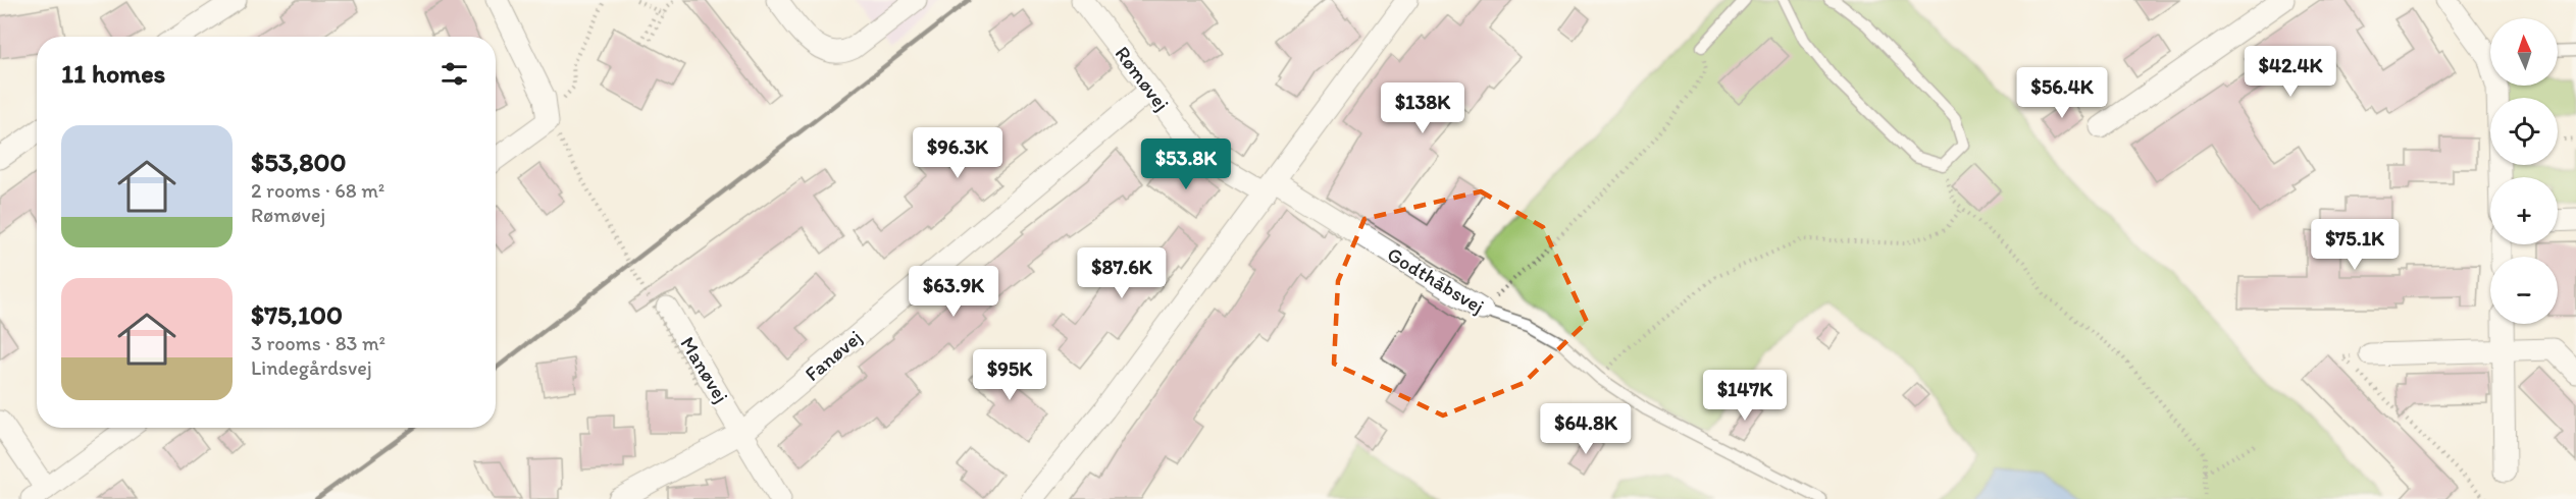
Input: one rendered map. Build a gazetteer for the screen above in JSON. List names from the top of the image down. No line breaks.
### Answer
{"streets":{"street":["Rømøvej","Godthåbsvej","Fanøvej","Manøvej"]},"crossings":[["Rømøvej","Godthåbsvej"],["Rømøvej","Fanøvej"],["Fanøvej","Manøvej"]],"north":"top","page":{"map_buttons":["+","−"],"heading":"11 homes","price":["$42.4K","$56.4K","$138K","$96.3K","$53.8K","$75.1K","$87.6K","$63.9K","$95K","$147K","$64.8K"],"list":[{"name":"$53,800","note":"2 rooms · 68 m² · Rømøvej"},{"name":"$75,100","note":"3 rooms · 83 m² · Lindegårdsvej"}]}}
